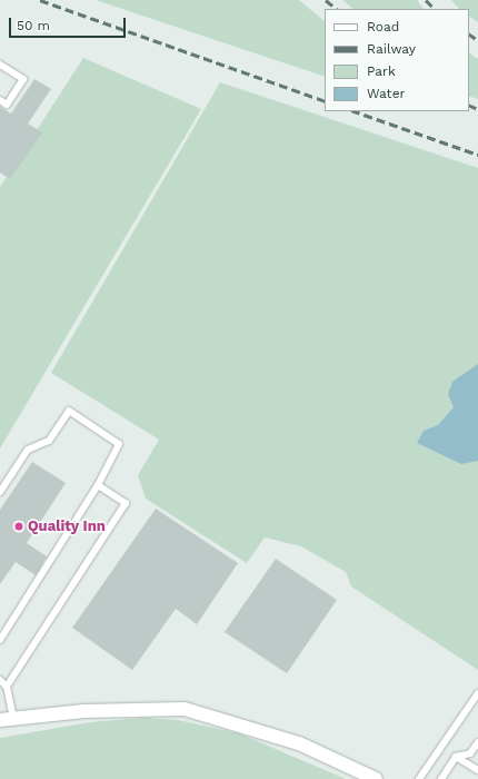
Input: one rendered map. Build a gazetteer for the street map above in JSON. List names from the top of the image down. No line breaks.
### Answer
{"places":["Quality Inn"],"legend":["Road","Railway","Park","Water"],"scale_bar":"50 m"}
